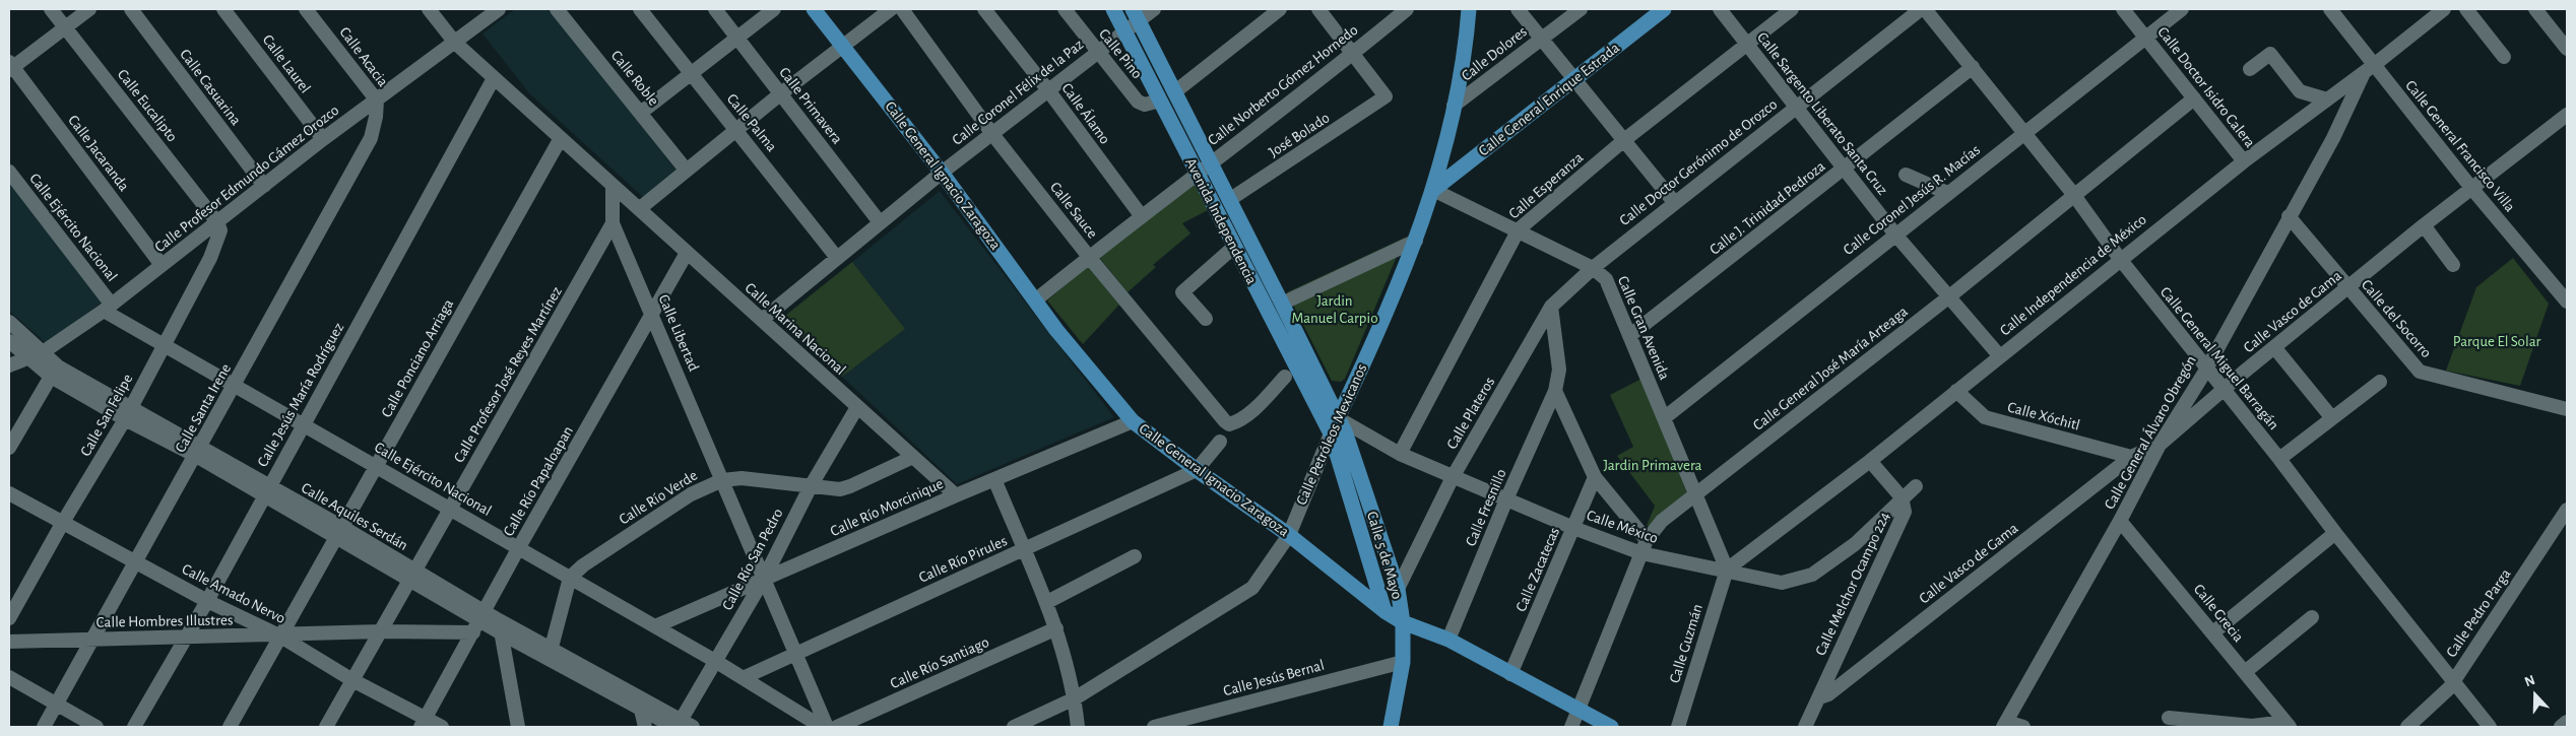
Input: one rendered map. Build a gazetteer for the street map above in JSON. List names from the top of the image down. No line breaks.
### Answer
{"streets":{"main road":["Calle General Enrique Estrada","Calle General Ignacio Zaragoza","Avenida Independencia","Calle Petróleos Mexicanos","Calle 5 de Mayo"],"street":["Calle Pino","Calle Dolores","Calle Acacia","Calle Laurel","Calle Roble","Calle Norberto Gómez Hornedo","Calle Casuarina","Calle Doctor Isidro Calera","Calle Coronel Félix de la Paz","Calle Eucalipto","Calle Primavera","Calle Álamo","Calle Sargento Liberato Santa Cruz","Calle Palma","José Bolado","Calle General Francisco Villa","Calle Jacaranda","Calle Doctor Gerónimo de Orozco","Calle Profesor Edmundo Gámez Orozco","Calle Esperanza","Calle Coronel Jesús R. Macías","Calle J. Trinidad Pedroza","Calle Sauce","Calle Ejército Nacional","Calle Independencia de México","Calle Vasco de Gama","Calle del Socorro","Calle Gran Avenida","Calle Marina Nacional","Calle Libertad","Calle Ponciano Arriaga","Calle General Miguel Barragán","Calle General José María Arteaga","Calle Profesor José Reyes Martínez","Calle Jesús María Rodríguez","Calle Santa Irene","Calle Plateros","Calle San Felipe","Calle Xóchitl","Calle General Álvaro Obregón","Calle Río Papaloapan","Calle Río Verde","Calle Río Morcinique","Calle Fresnillo","Calle Aquiles Serdán","Calle México","Calle Río San Pedro","Calle Río Pirules","Calle Zacatecas","Calle Melchor Ocampo 224","Calle Amado Nervo","Calle Grecia","Calle Pedro Parga","Calle Hombres Illustres","Calle Guzmán","Calle Río Santiago","Calle Jesús Bernal"]},"crossings":[["Calle Pino","Calle Coronel Félix de la Paz"],["Calle Pino","Avenida Independencia"],["Calle Dolores","Calle Petróleos Mexicanos"],["Calle Acacia","Calle Profesor Edmundo Gámez Orozco"],["Calle Acacia","Calle Santa Irene"],["Calle Laurel","Calle Profesor Edmundo Gámez Orozco"],["Calle Norberto Gómez Hornedo","Calle Álamo"],["Calle Norberto Gómez Hornedo","José Bolado"],["Calle Norberto Gómez Hornedo","Calle General Ignacio Zaragoza"],["Calle Norberto Gómez Hornedo","Calle Sauce"],["Calle Norberto Gómez Hornedo","Avenida Independencia"],["Calle Casuarina","Calle Profesor Edmundo Gámez Orozco"],["Calle Doctor Isidro Calera","Calle Coronel Jesús R. Macías"],["Calle Doctor Isidro Calera","Calle Independencia de México"],["Calle Doctor Isidro Calera","Calle General José María Arteaga"],["Calle Coronel Félix de la Paz","Calle Primavera"],["Calle Coronel Félix de la Paz","Calle Álamo"],["Calle Coronel Félix de la Paz","Calle Palma"],["Calle Coronel Félix de la Paz","Calle General Ignacio Zaragoza"],["Calle Coronel Félix de la Paz","Calle Sauce"],["Calle Coronel Félix de la Paz","Avenida Independencia"],["Calle Coronel Félix de la Paz","Calle Marina Nacional"],["Calle General Enrique Estrada","Calle Gran Avenida"],["Calle General Enrique Estrada","Calle Petróleos Mexicanos"],["Calle Eucalipto","Calle Profesor Edmundo Gámez Orozco"],["Calle Eucalipto","Calle San Felipe"],["Calle Sargento Liberato Santa Cruz","Calle Doctor Gerónimo de Orozco"],["Calle Sargento Liberato Santa Cruz","Calle Esperanza"],["Calle Sargento Liberato Santa Cruz","Calle Coronel Jesús R. Macías"],["Calle Sargento Liberato Santa Cruz","Calle J. Trinidad Pedroza"],["Calle Sargento Liberato Santa Cruz","Calle Independencia de México"],["Calle Sargento Liberato Santa Cruz","Calle General José María Arteaga"],["José Bolado","Avenida Independencia"],["Calle General Francisco Villa","Calle Independencia de México"],["Calle General Francisco Villa","Calle Vasco de Gama"],["Calle General Francisco Villa","Calle General Álvaro Obregón"],["Calle Jacaranda","Calle Profesor Edmundo Gámez Orozco"],["Calle Doctor Gerónimo de Orozco","Calle Gran Avenida"],["Calle Doctor Gerónimo de Orozco","Calle General Miguel Barragán"],["Calle Doctor Gerónimo de Orozco","Calle Plateros"],["Calle General Ignacio Zaragoza","Calle General José María Arteaga"],["Calle General Ignacio Zaragoza","Calle Petróleos Mexicanos"],["Calle General Ignacio Zaragoza","Calle Río Morcinique"],["Calle General Ignacio Zaragoza","Calle Fresnillo"],["Calle General Ignacio Zaragoza","Calle 5 de Mayo"],["Calle General Ignacio Zaragoza","Calle Río Pirules"],["Calle General Ignacio Zaragoza","Calle Zacatecas"],["Calle Profesor Edmundo Gámez Orozco","Calle Ejército Nacional"],["Calle Profesor Edmundo Gámez Orozco","Calle Santa Irene"],["Calle Profesor Edmundo Gámez Orozco","Calle San Felipe"],["Calle Profesor Edmundo Gámez Orozco","Calle Aquiles Serdán"],["Calle Esperanza","Calle Gran Avenida"],["Calle Esperanza","Calle México"],["Calle Coronel Jesús R. Macías","Calle Gran Avenida"],["Calle Coronel Jesús R. Macías","Calle General Miguel Barragán"],["Calle J. Trinidad Pedroza","Calle Gran Avenida"],["Calle J. Trinidad Pedroza","Calle General Miguel Barragán"],["Avenida Independencia","Calle Petróleos Mexicanos"],["Avenida Independencia","Calle México"],["Avenida Independencia","Calle 5 de Mayo"],["Calle Ejército Nacional","Calle Ponciano Arriaga"],["Calle Ejército Nacional","Calle Profesor José Reyes Martínez"],["Calle Ejército Nacional","Calle Jesús María Rodríguez"],["Calle Ejército Nacional","Calle Santa Irene"],["Calle Ejército Nacional","Calle San Felipe"],["Calle Ejército Nacional","Calle Río Papaloapan"],["Calle Ejército Nacional","Calle Río Verde"],["Calle Ejército Nacional","Calle Río Morcinique"],["Calle Ejército Nacional","Calle Río San Pedro"],["Calle Ejército Nacional","Calle Río Pirules"],["Calle Independencia de México","Calle Gran Avenida"],["Calle Independencia de México","Calle General Miguel Barragán"],["Calle Independencia de México","Calle Xóchitl"],["Calle Independencia de México","Calle General Álvaro Obregón"],["Calle Independencia de México","Calle México"],["Calle Independencia de México","Calle Melchor Ocampo 224"],["Calle Independencia de México","Calle Guzmán"],["Calle Vasco de Gama","Calle del Socorro"],["Calle Vasco de Gama","Calle General Miguel Barragán"],["Calle Vasco de Gama","Calle Xóchitl"],["Calle Vasco de Gama","Calle General Álvaro Obregón"],["Calle Vasco de Gama","Calle Melchor Ocampo 224"],["Calle del Socorro","Calle General Álvaro Obregón"],["Calle Gran Avenida","Calle General José María Arteaga"],["Calle Gran Avenida","Calle Plateros"],["Calle Gran Avenida","Calle Petróleos Mexicanos"],["Calle Gran Avenida","Calle México"],["Calle Gran Avenida","Calle Guzmán"],["Calle Marina Nacional","Calle Libertad"],["Calle Marina Nacional","Calle Río Papaloapan"],["Calle Marina Nacional","Calle Río Verde"],["Calle Marina Nacional","Calle Río Morcinique"],["Calle Marina Nacional","Calle Río San Pedro"],["Calle Libertad","Calle Profesor José Reyes Martínez"],["Calle Libertad","Calle Río Papaloapan"],["Calle Libertad","Calle Río Verde"],["Calle Libertad","Calle Río Morcinique"],["Calle Libertad","Calle Río San Pedro"],["Calle Libertad","Calle Río Pirules"],["Calle Ponciano Arriaga","Calle Aquiles Serdán"],["Calle Ponciano Arriaga","Calle Amado Nervo"],["Calle Ponciano Arriaga","Calle Hombres Illustres"],["Calle General Miguel Barragán","Calle General José María Arteaga"],["Calle General Miguel Barragán","Calle General Álvaro Obregón"],["Calle General Miguel Barragán","Calle Pedro Parga"],["Calle General José María Arteaga","Calle México"],["Calle Profesor José Reyes Martínez","Calle Aquiles Serdán"],["Calle Profesor José Reyes Martínez","Calle Amado Nervo"],["Calle Profesor José Reyes Martínez","Calle Hombres Illustres"],["Calle Jesús María Rodríguez","Calle Aquiles Serdán"],["Calle Jesús María Rodríguez","Calle Amado Nervo"],["Calle Jesús María Rodríguez","Calle Hombres Illustres"],["Calle Santa Irene","Calle Aquiles Serdán"],["Calle Santa Irene","Calle Amado Nervo"],["Calle Santa Irene","Calle Hombres Illustres"],["Calle Plateros","Calle Fresnillo"],["Calle Plateros","Calle México"],["Calle Plateros","Calle 5 de Mayo"],["Calle San Felipe","Calle Aquiles Serdán"],["Calle San Felipe","Calle Amado Nervo"],["Calle General Álvaro Obregón","Calle Grecia"],["Calle Petróleos Mexicanos","Calle México"],["Calle Petróleos Mexicanos","Calle 5 de Mayo"],["Calle Río Papaloapan","Calle Aquiles Serdán"],["Calle Río Papaloapan","Calle Amado Nervo"],["Calle Río Papaloapan","Calle Hombres Illustres"],["Calle Río Verde","Calle Río San Pedro"],["Calle Río Morcinique","Calle Río San Pedro"],["Calle Fresnillo","Calle México"],["Calle Aquiles Serdán","Calle Río San Pedro"],["Calle Aquiles Serdán","Calle Hombres Illustres"],["Calle México","Calle 5 de Mayo"],["Calle México","Calle Zacatecas"],["Calle México","Calle Melchor Ocampo 224"],["Calle México","Calle Guzmán"],["Calle 5 de Mayo","Calle Jesús Bernal"],["Calle Amado Nervo","Calle Hombres Illustres"]],"parks":["Jardin Manuel Carpio","Parque El Solar","Jardin Primavera"],"north":"top"}
